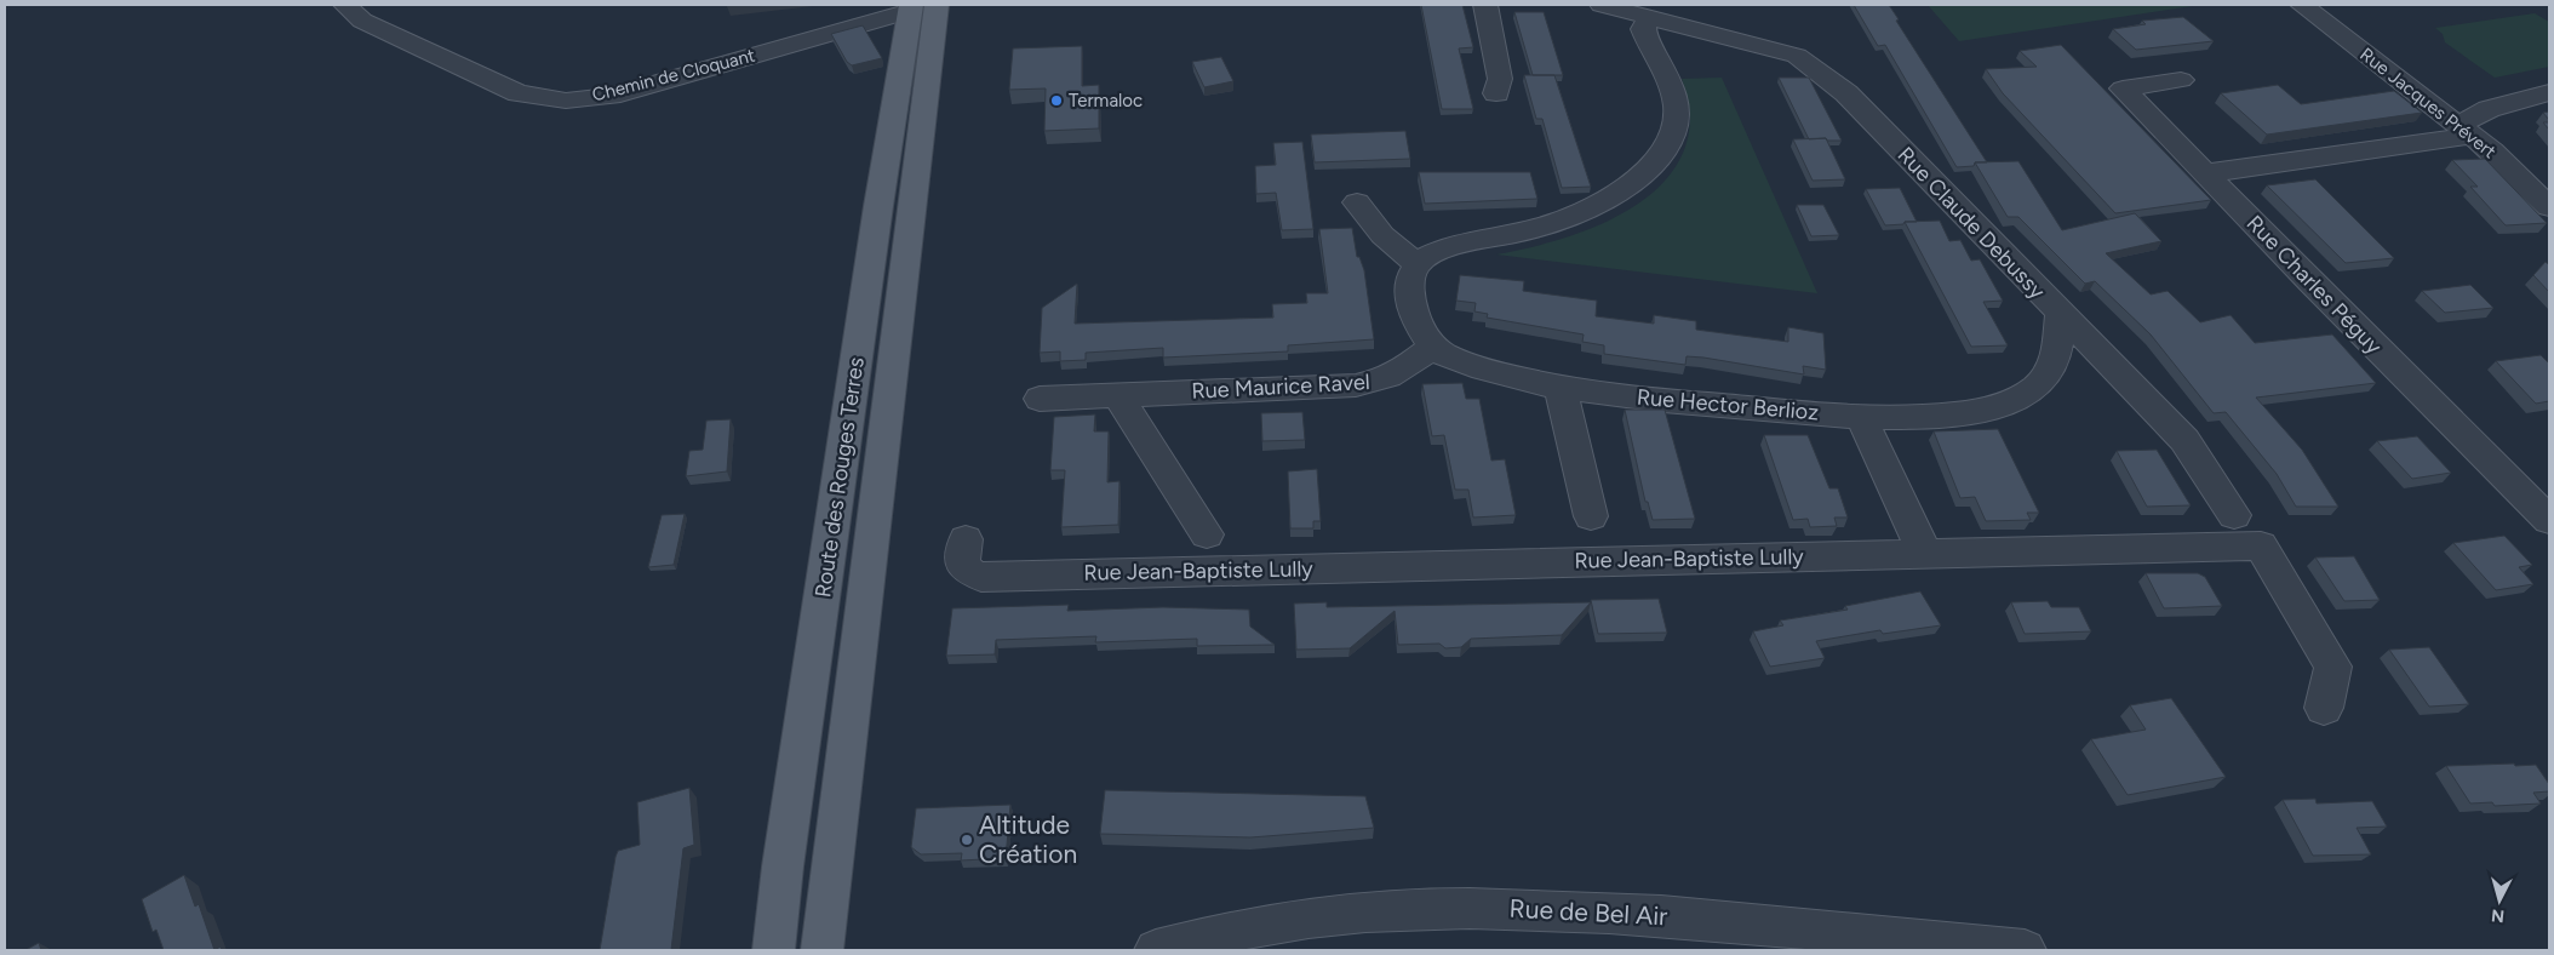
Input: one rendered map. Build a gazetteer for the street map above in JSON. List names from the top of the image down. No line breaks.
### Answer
{"streets":{"main road":["Route des Rouges Terres"],"street":["Chemin de Cloquant","Rue Jacques Prévert","Rue Claude Debussy","Rue Charles Péguy","Rue Maurice Ravel","Rue Hector Berlioz","Rue Jean-Baptiste Lully","Rue de Bel Air"]},"crossings":[["Chemin de Cloquant","Route des Rouges Terres"],["Rue Claude Debussy","Rue Hector Berlioz"],["Rue Maurice Ravel","Rue Hector Berlioz"]],"places":["Termaloc","Altitude Création"],"north":"bottom"}
